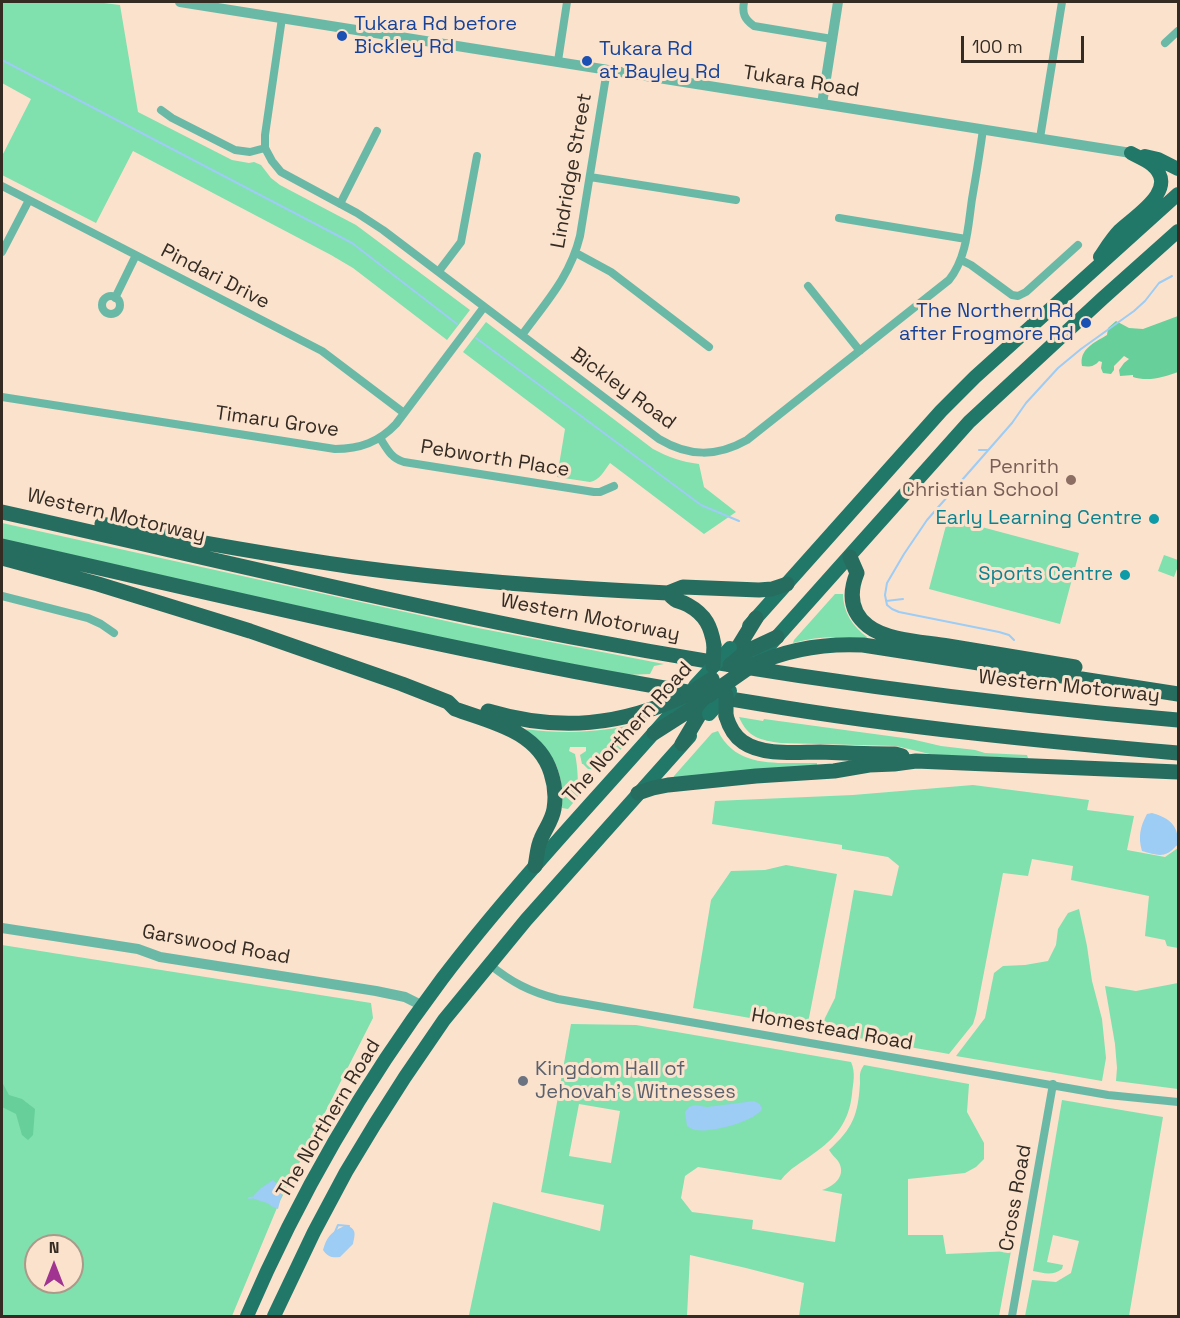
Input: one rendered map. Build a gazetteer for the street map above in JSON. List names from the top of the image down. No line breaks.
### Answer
{"streets":{"highway":["Western Motorway","The Northern Road"],"street":["Tukara Road","Lindridge Street","Pindari Drive","Bickley Road","Timaru Grove","Pebworth Place","Garswood Road","Homestead Road","Cross Road"]},"crossings":[["Tukara Road","Lindridge Street"],["Tukara Road","Bickley Road"],["Lindridge Street","Bickley Road"],["Pindari Drive","Timaru Grove"],["Bickley Road","Timaru Grove"],["Timaru Grove","Pebworth Place"],["The Northern Road","Garswood Road"],["Homestead Road","Cross Road"]],"places":["Tukara Rd before Bickley Rd","Tukara Rd at Bayley Rd","The Northern Rd after Frogmore Rd","Penrith Christian School","Early Learning Centre","Sports Centre","Kingdom Hall of Jehovah's Witnesses"],"scale_bar":"100 m","north":"top"}
